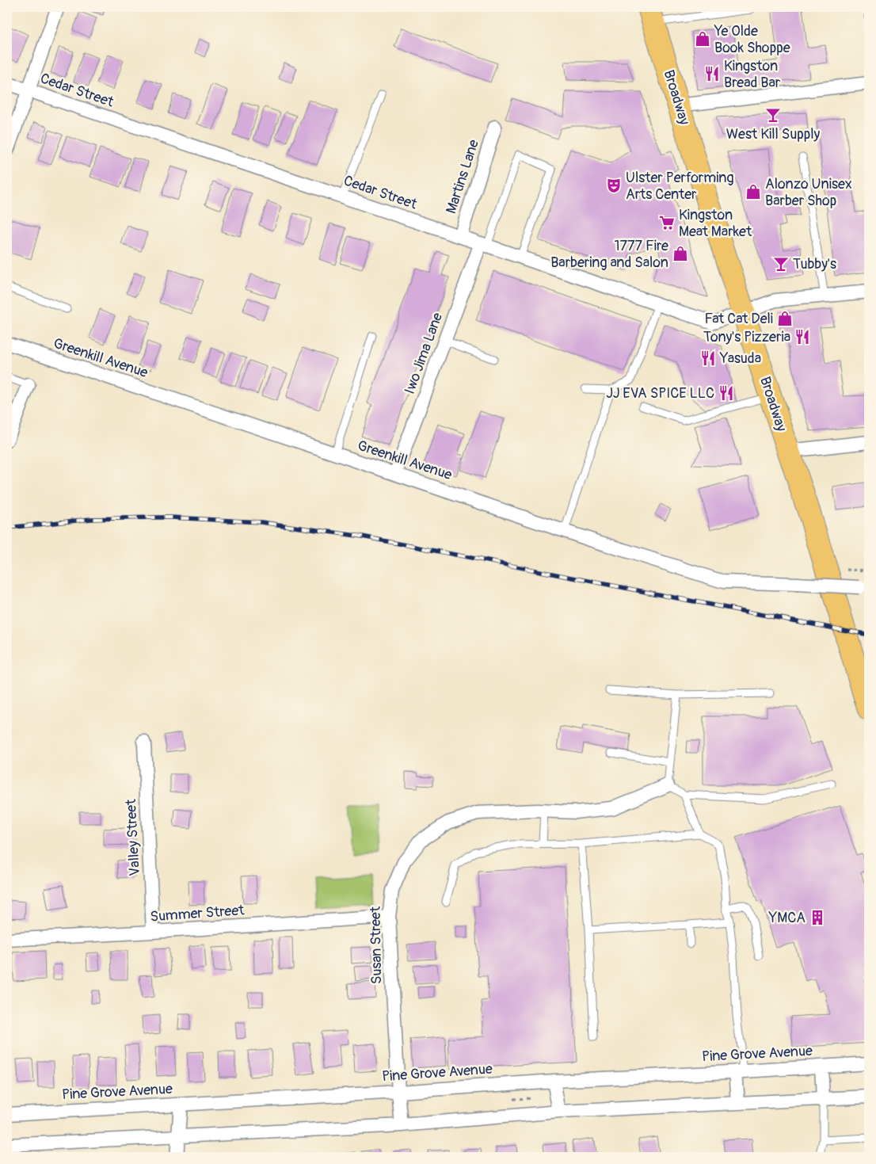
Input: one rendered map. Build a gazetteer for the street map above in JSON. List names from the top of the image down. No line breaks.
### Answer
{"streets":{"highway":["Broadway"],"street":["Cedar Street","Martins Lane","Iwo Jima Lane","Greenkill Avenue","Valley Street","Summer Street","Susan Street","Pine Grove Avenue"]},"crossings":[["Cedar Street","Broadway"],["Cedar Street","Martins Lane"],["Cedar Street","Iwo Jima Lane"],["Iwo Jima Lane","Greenkill Avenue"],["Valley Street","Summer Street"],["Summer Street","Susan Street"],["Susan Street","Pine Grove Avenue"]],"places":{"shop":["Ye Olde Book Shoppe","Alonzo Unisex Barber Shop","1777 Fire Barbering and Salon","Fat Cat Deli"],"restaurant":["Kingston Bread Bar","Tony's Pizzeria","Yasuda","JJ EVA SPICE LLC"],"bar":["West Kill Supply","Tubby's"],"theatre":["Ulster Performing Arts Center"],"supermarket":["Kingston Meat Market"],"building":["YMCA"]}}
